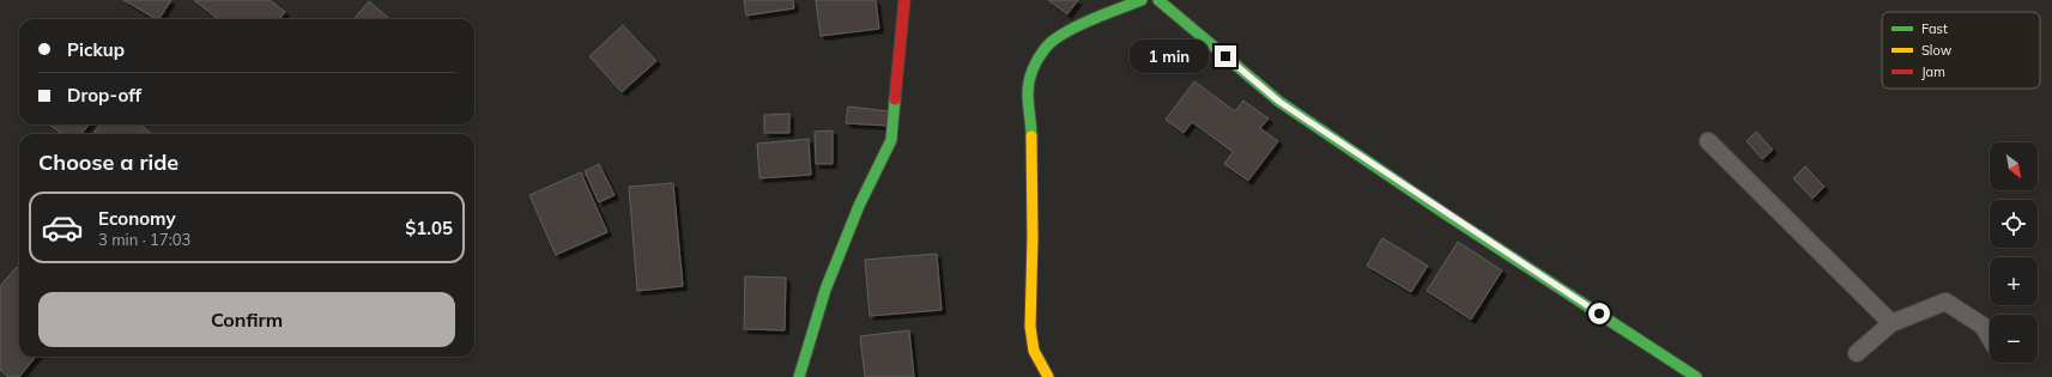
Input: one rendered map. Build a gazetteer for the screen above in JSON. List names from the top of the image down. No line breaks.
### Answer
{"legend":["Fast","Slow","Jam"],"north":"bottom right","page":{"banner":["Pickup","Drop-off"],"bubble":"1 min","heading":"Choose a ride","map_buttons":["+","−"],"list":[{"name":"Economy","note":"3 min · 17:03","value":"$1.05"}],"buttons":"Confirm"}}
